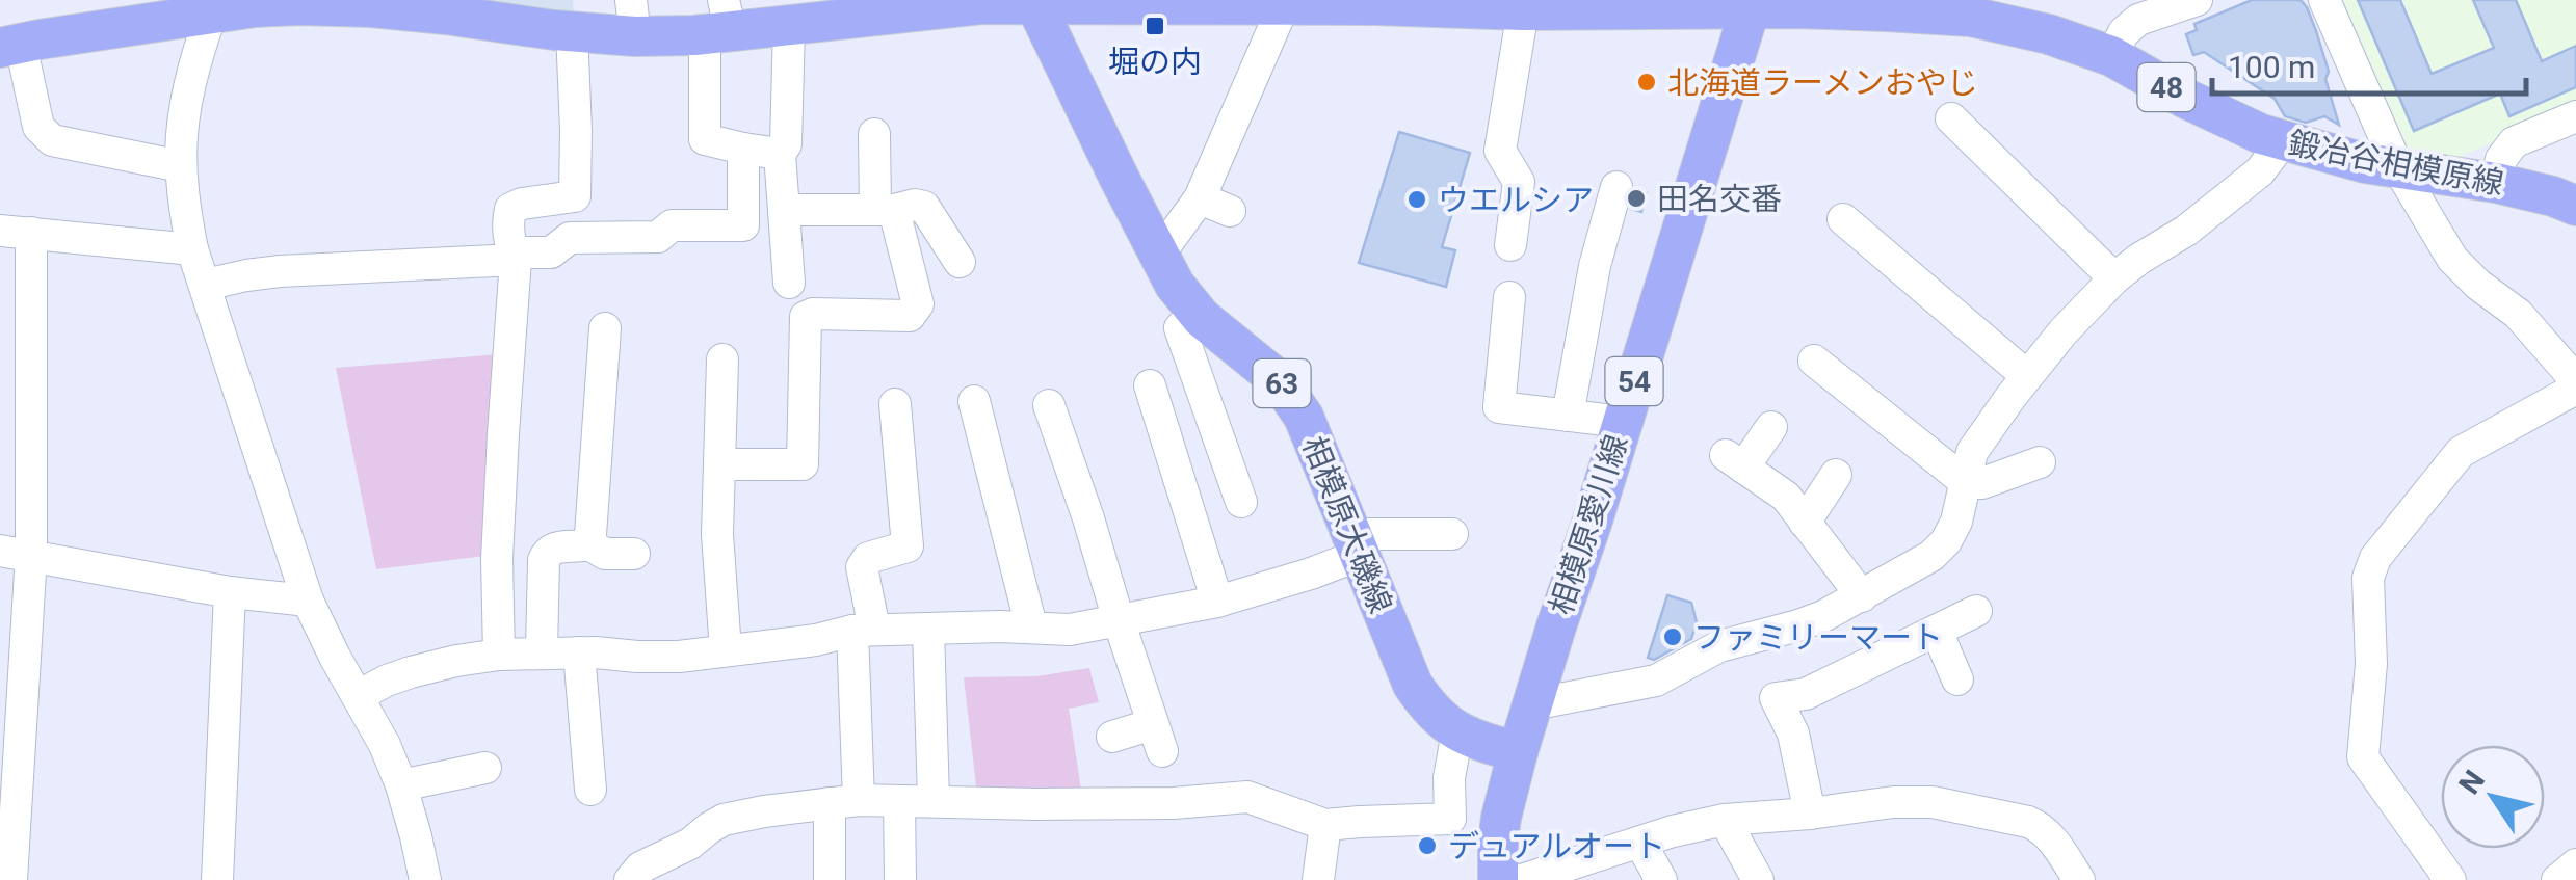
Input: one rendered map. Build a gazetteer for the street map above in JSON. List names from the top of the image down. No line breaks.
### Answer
{"streets":{"main road":["48","鍛冶谷相模原線","54","63","相模原大磯線","相模原愛川線"]},"crossings":[["鍛冶谷相模原線","相模原大磯線"],["鍛冶谷相模原線","相模原愛川線"],["相模原大磯線","相模原愛川線"]],"places":{"transit":["堀の内"],"other":["北海道ラーメンおやじ","田名交番","ウエルシア","ファミリーマート","デュアルオート"]},"scale_bar":"100 m","north":"top left"}
